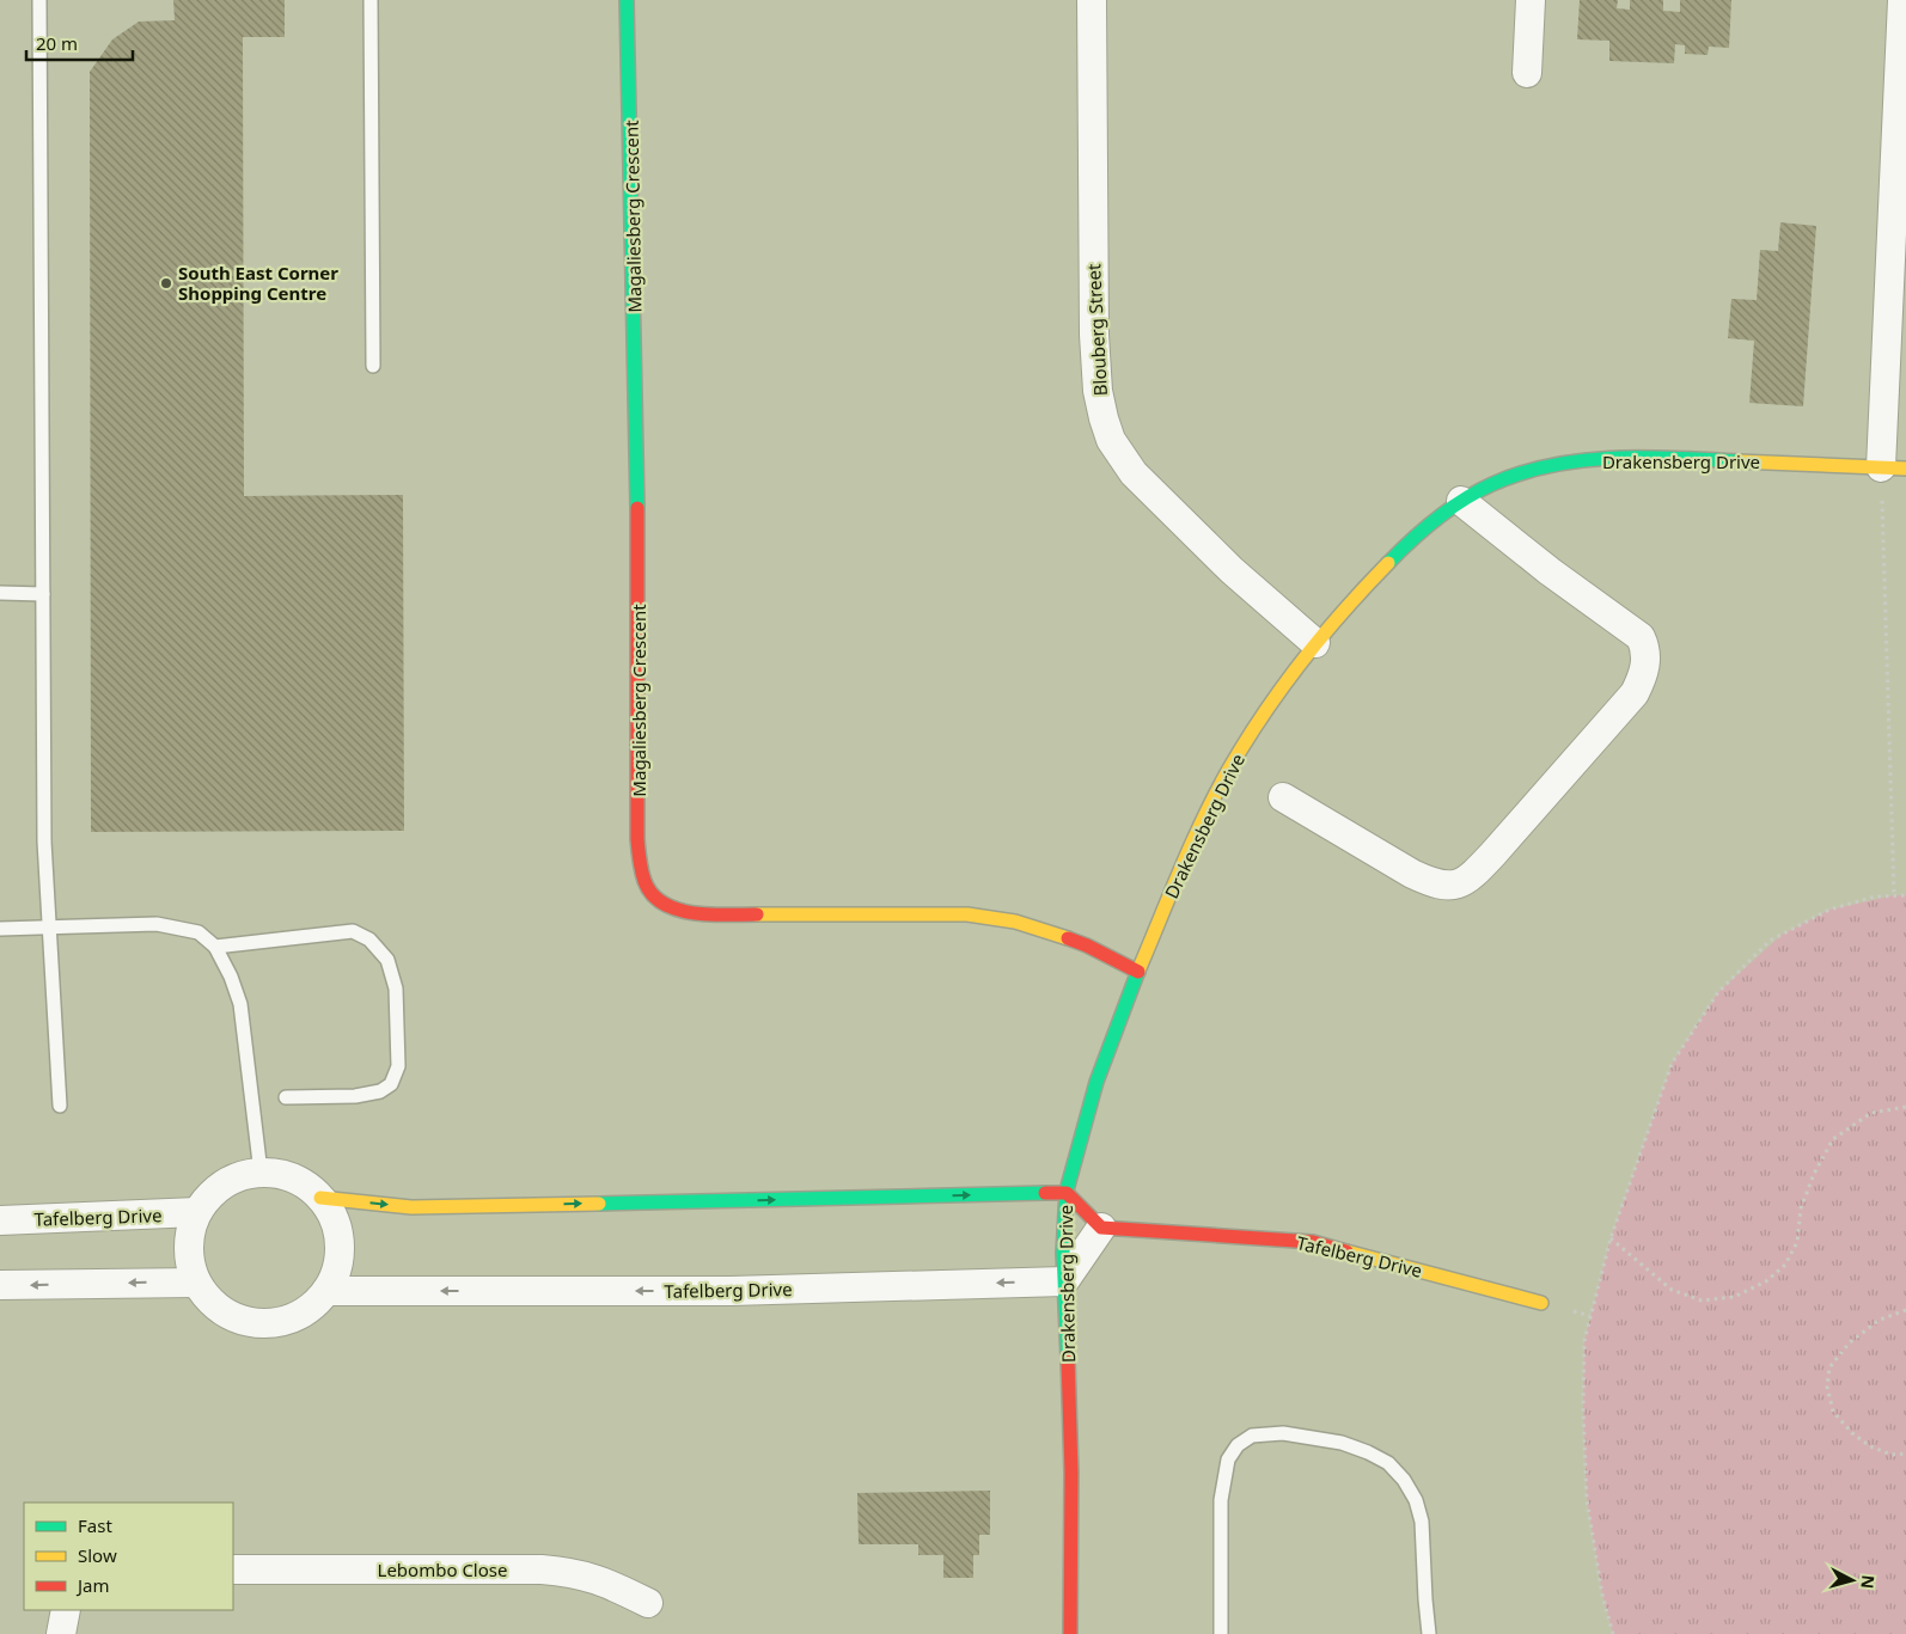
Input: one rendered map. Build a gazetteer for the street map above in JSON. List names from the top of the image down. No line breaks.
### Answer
{"streets":{"street":["Magaliesberg Crescent","Blouberg Street","Drakensberg Drive","Tafelberg Drive","Lebombo Close"]},"crossings":[["Magaliesberg Crescent","Drakensberg Drive"],["Blouberg Street","Drakensberg Drive"],["Drakensberg Drive","Tafelberg Drive"]],"places":["South East Corner Shopping Centre"],"legend":["Fast","Slow","Jam"],"scale_bar":"20 m","north":"right"}
